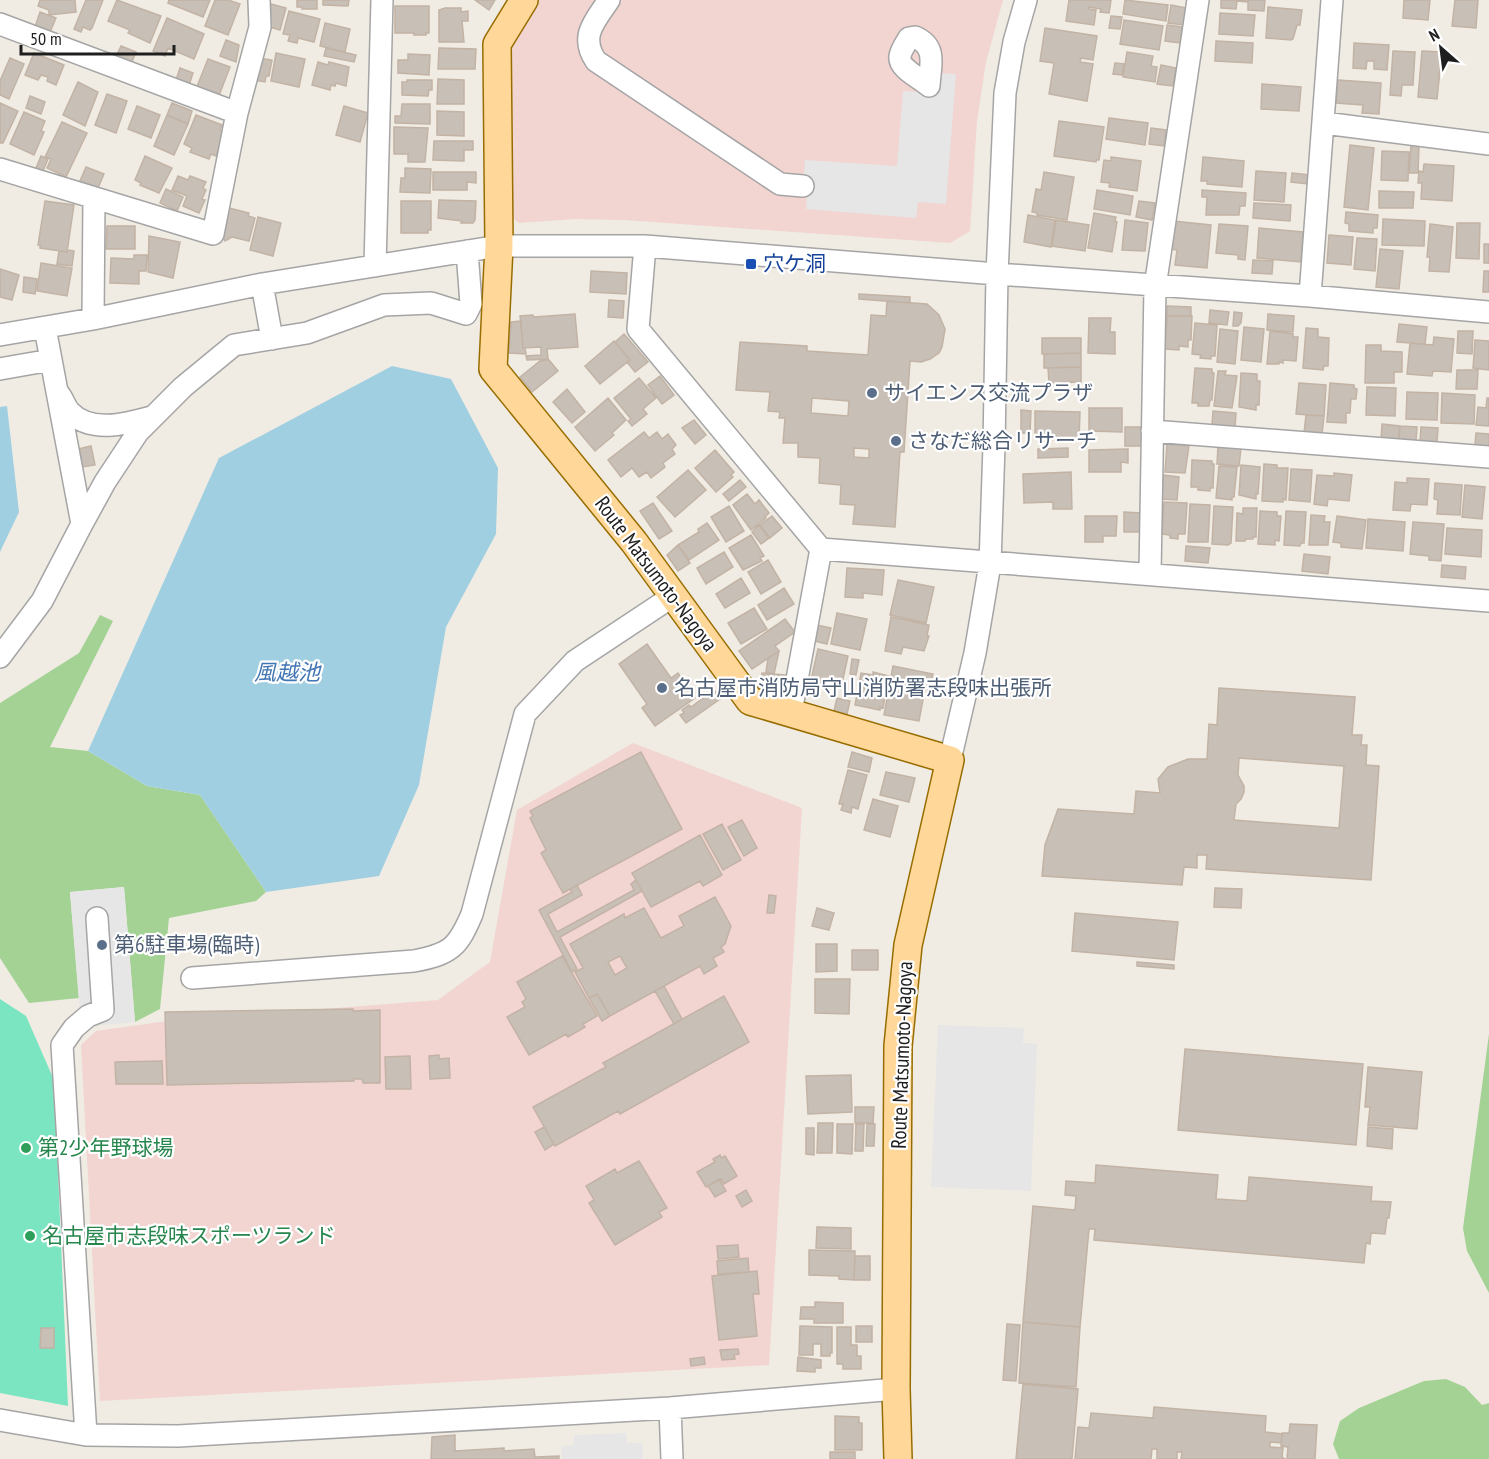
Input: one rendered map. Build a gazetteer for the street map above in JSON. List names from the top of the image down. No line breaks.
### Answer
{"streets":{"main road":["Route Matsumoto-Nagoya"]},"water":["風越池"],"places":{"transit":["穴ケ洞"],"other":["サイエンス交流プラザ","さなだ総合リサーチ","名古屋市消防局守山消防署志段味出張所","第6駐車場(臨時)","第2少年野球場","名古屋市志段味スポーツランド"]},"scale_bar":"50 m","north":"top left"}
